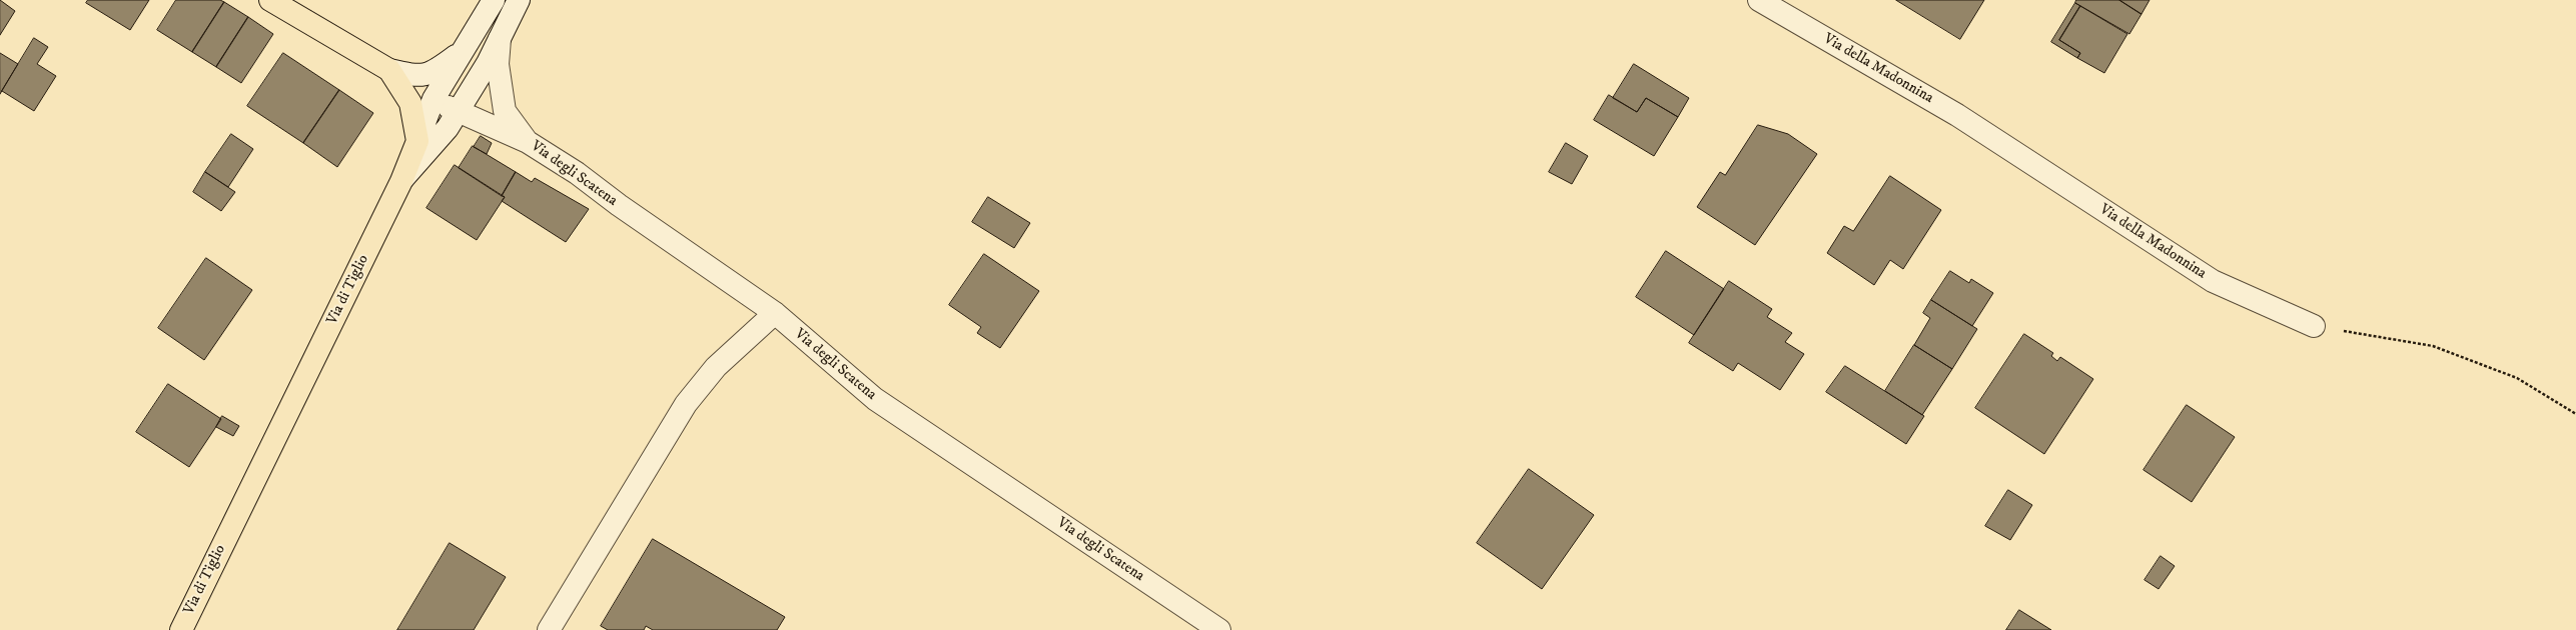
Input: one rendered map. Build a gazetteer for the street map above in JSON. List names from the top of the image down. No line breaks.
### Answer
{"streets":{"main road":["Via di Tiglio"],"street":["Via della Madonnina","Via degli Scatena"]}}
